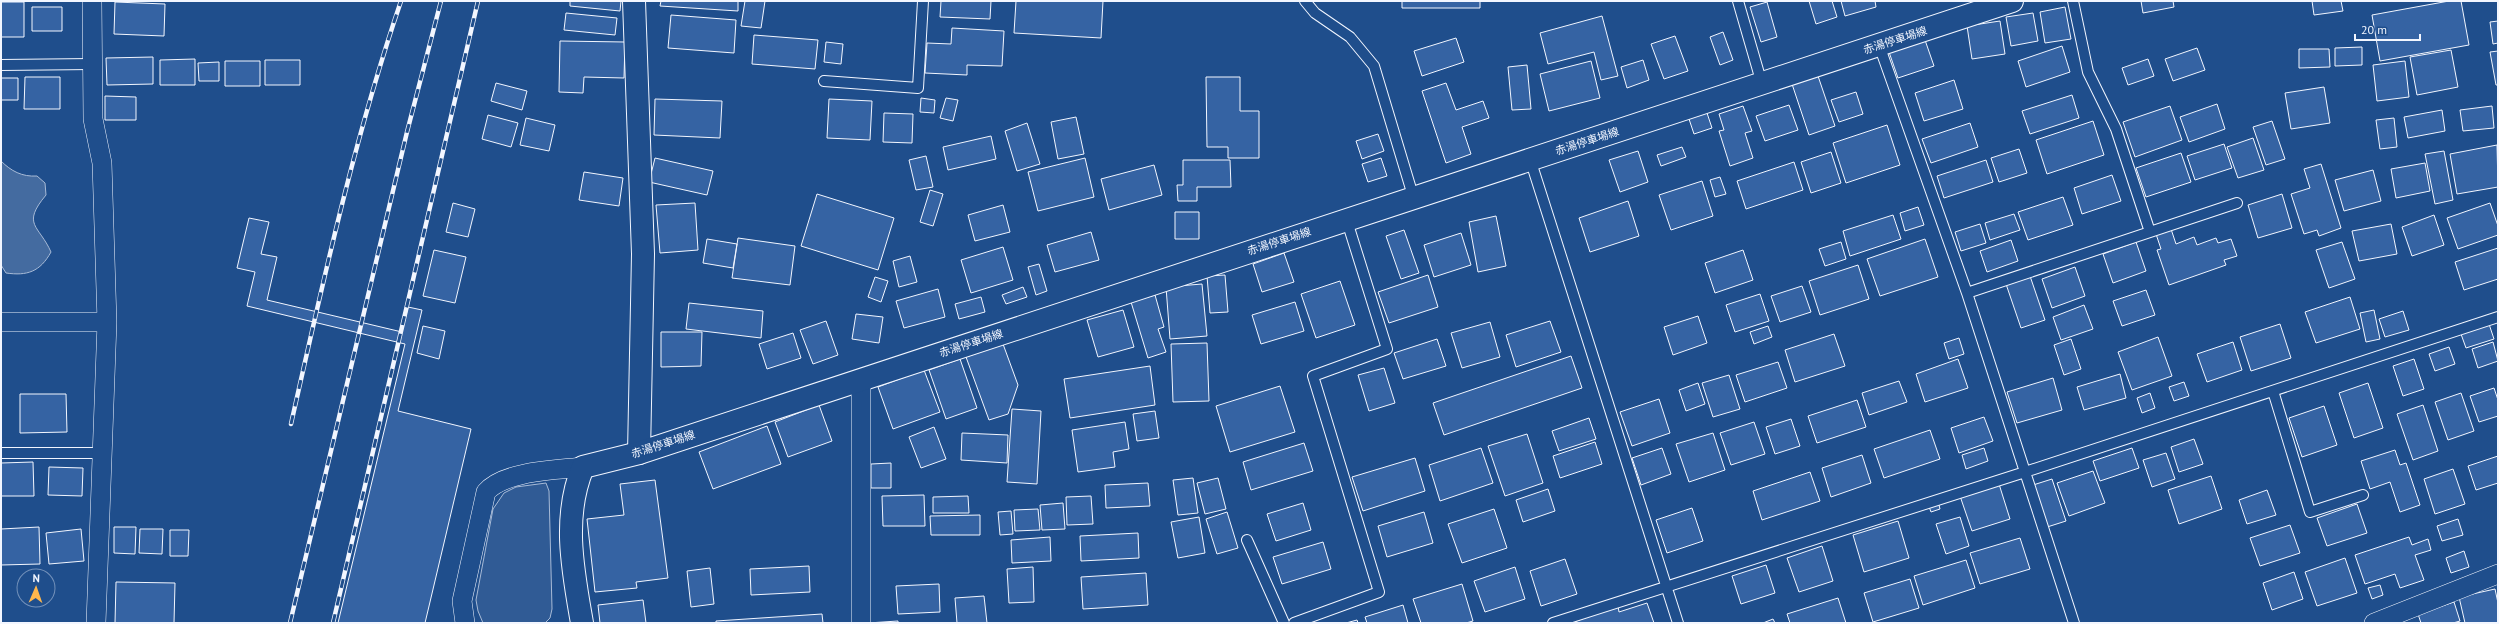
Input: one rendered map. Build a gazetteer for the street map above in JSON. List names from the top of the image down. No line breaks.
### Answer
{"streets":{"main road":["赤湯停車場線"]},"scale_bar":"20 m","north":"top"}
